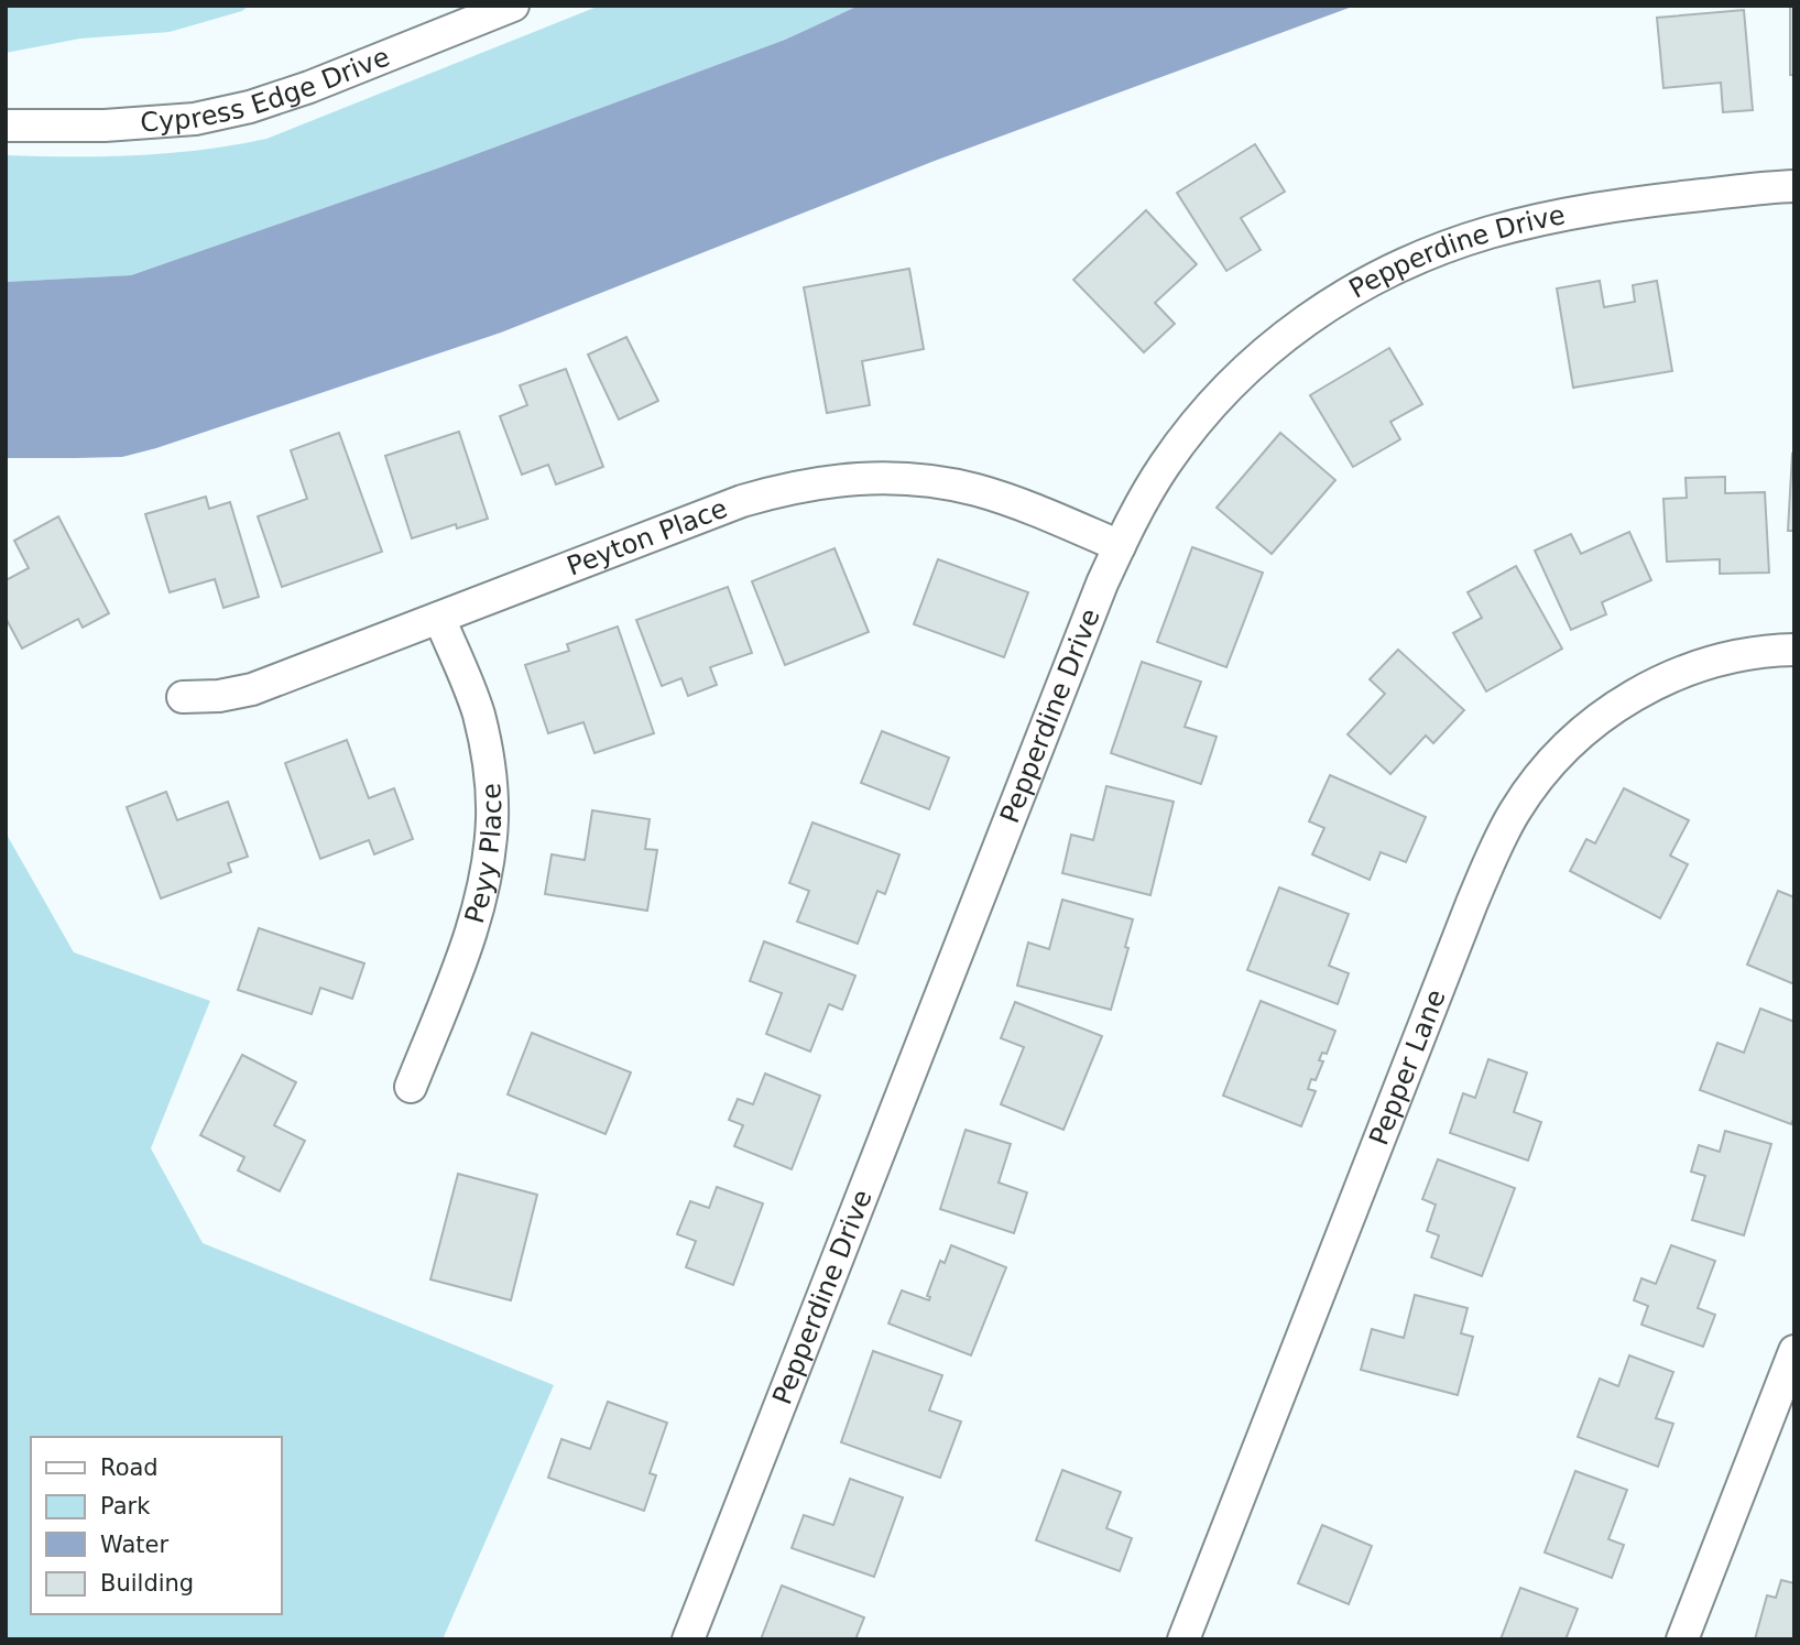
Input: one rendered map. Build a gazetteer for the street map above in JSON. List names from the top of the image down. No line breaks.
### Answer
{"streets":{"street":["Cypress Edge Drive","Pepperdine Drive","Peyton Place","Peyy Place","Pepper Lane"]},"crossings":[["Pepperdine Drive","Peyton Place"],["Peyton Place","Peyy Place"]],"legend":["Road","Park","Water","Building"]}
